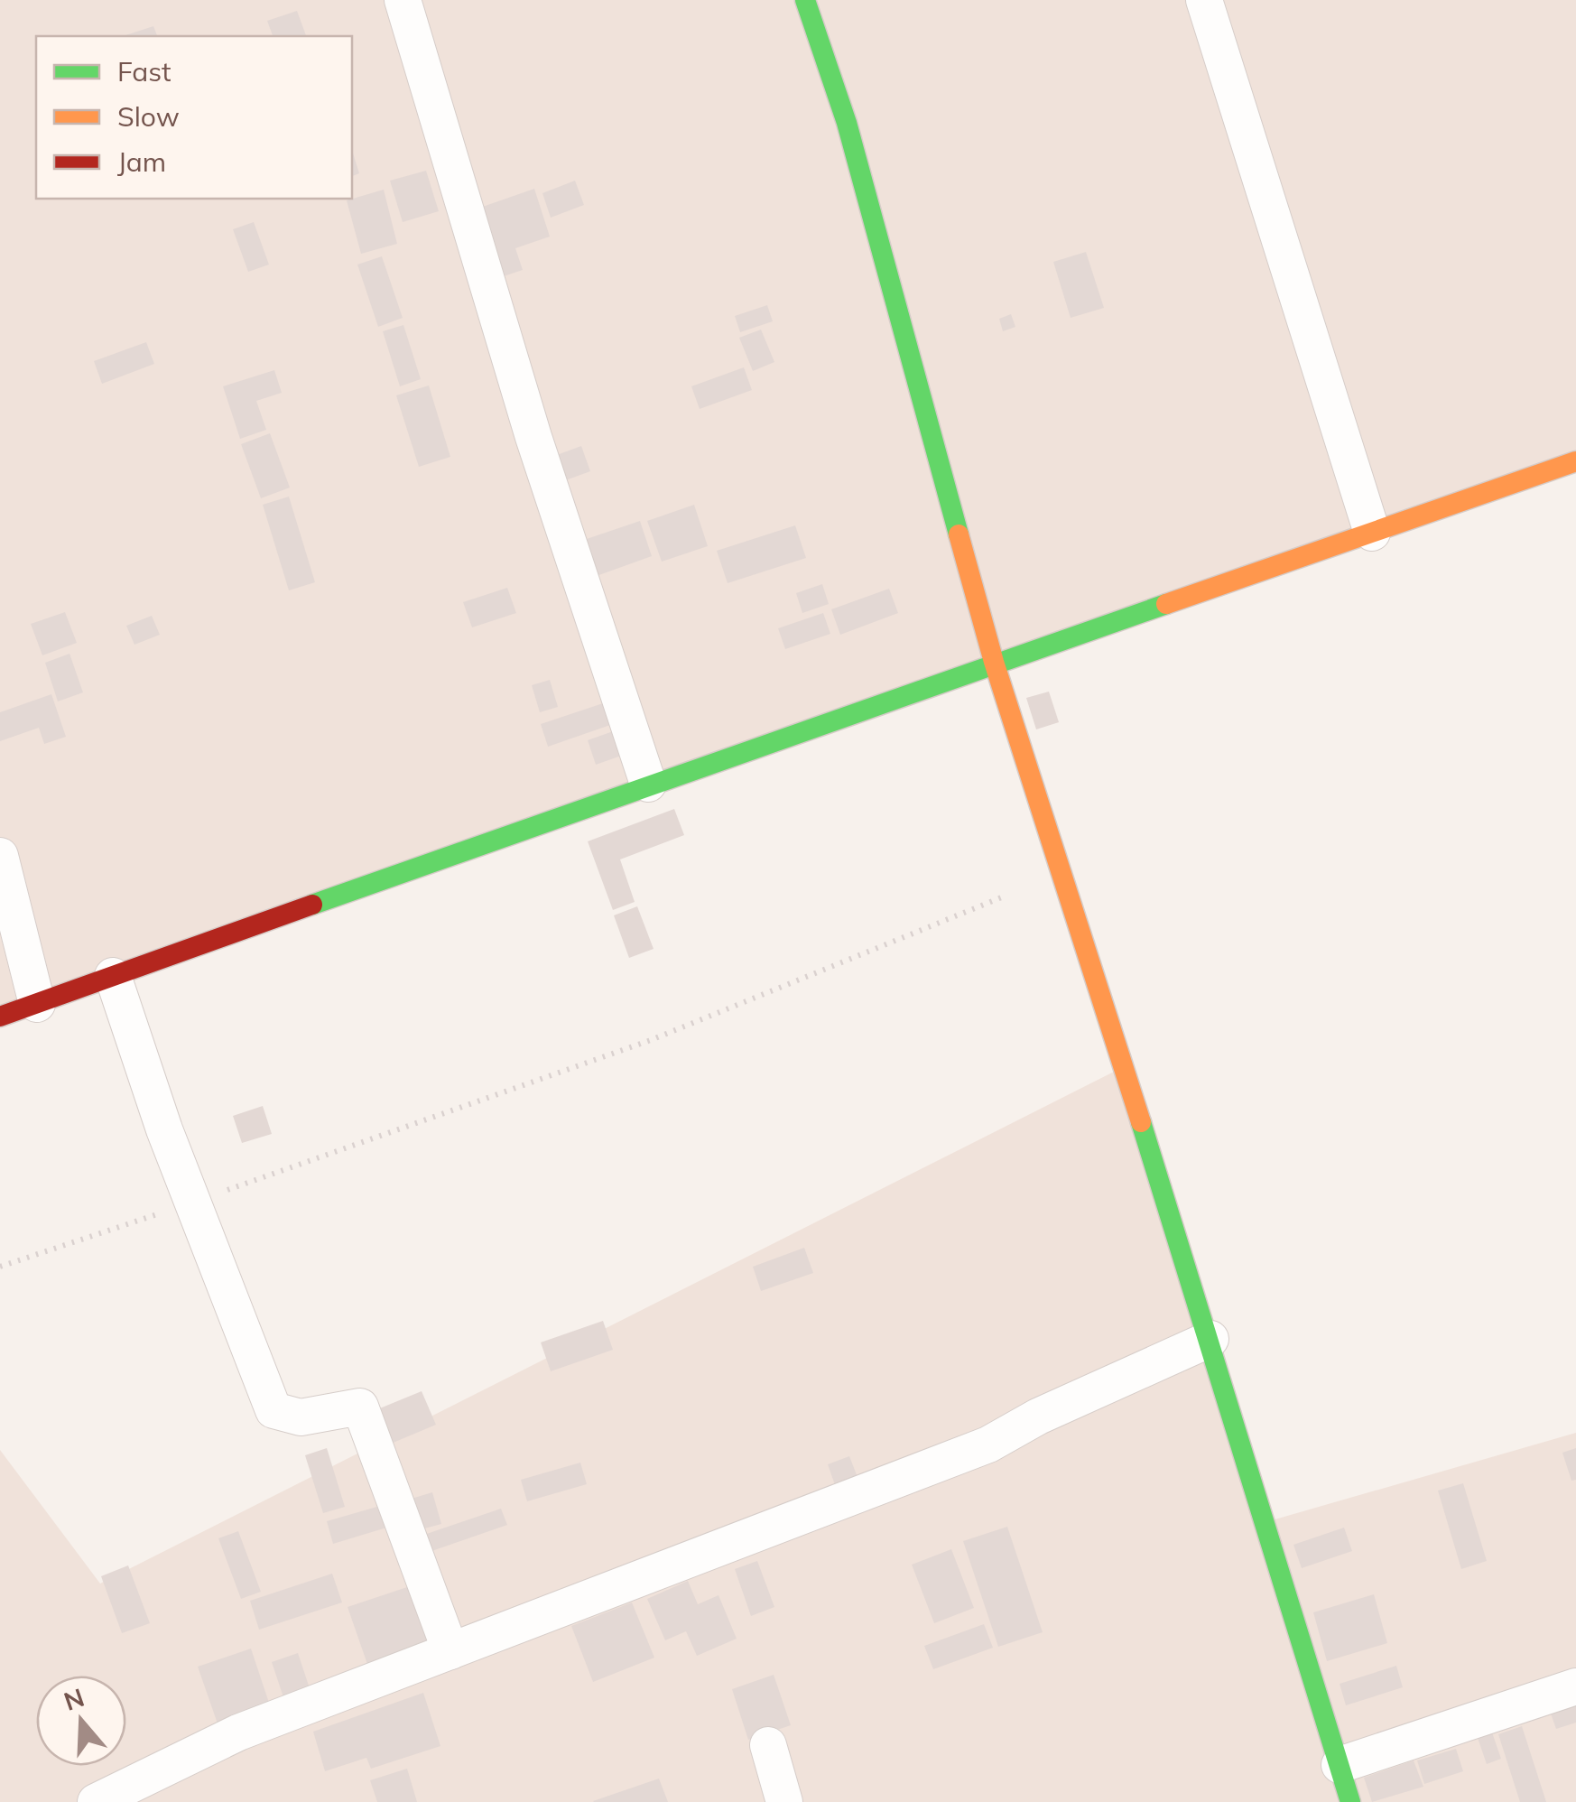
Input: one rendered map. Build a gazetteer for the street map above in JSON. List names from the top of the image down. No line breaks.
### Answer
{"legend":["Fast","Slow","Jam"],"north":"top"}
